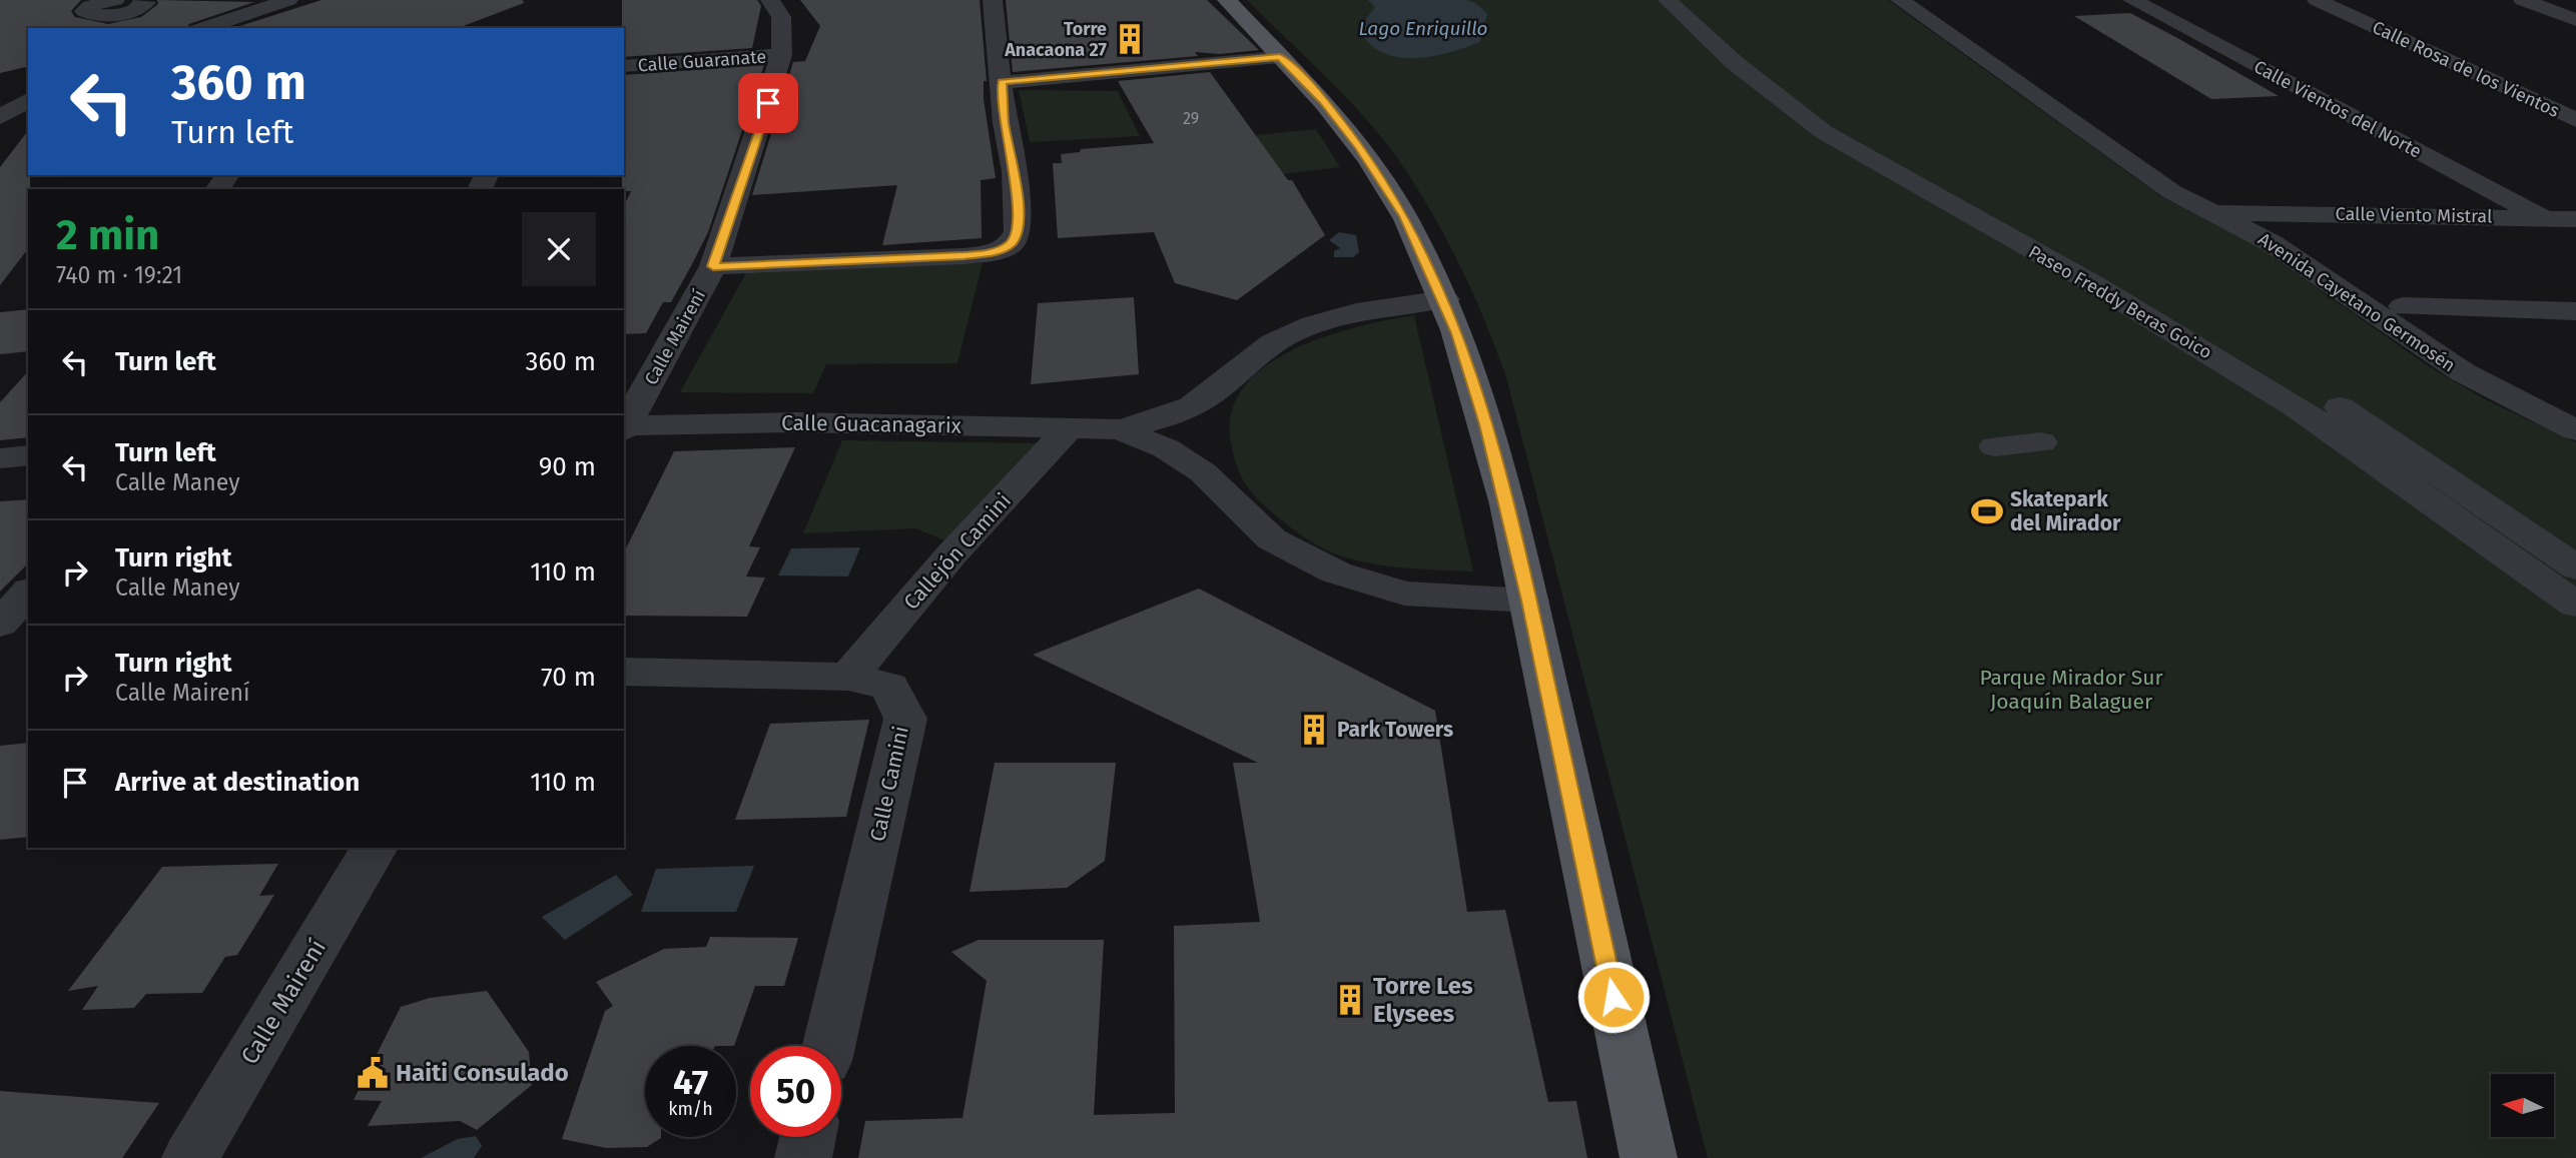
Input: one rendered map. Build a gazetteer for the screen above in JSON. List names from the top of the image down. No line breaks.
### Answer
{"streets":{"street":["Calle Guaranate","Calle Rosa de los Vientos","Calle Vientos del Norte","Calle Viento Mistral","Paseo Freddy Beras Goico","Avenida Cayetano Germosén","Calle Mairení","Calle Guacanagarix","Callejón Camini","Calle Camini"]},"crossings":[["Calle Guaranate","Calle Mairení"],["Calle Vientos del Norte","Calle Viento Mistral"],["Calle Viento Mistral","Avenida Cayetano Germosén"],["Calle Guacanagarix","Callejón Camini"],["Callejón Camini","Calle Camini"]],"water":["Lago Enriquillo"],"parks":["Parque Mirador Sur Joaquín Balaguer"],"places":{"building":["Torre Anacaona 27","Park Towers","Torre Les Elysees"],"sports":["Skatepark del Mirador"],"public building":["Haiti Consulado"]},"house_numbers":["29"],"north":"left","page":{"turn":["360 m","Turn left"],"heading":["2 min","740 m · 19:21"],"list":[{"name":"Turn left","value":"360 m"},{"name":"Turn left","note":"Calle Maney","value":"90 m"},{"name":"Turn right","note":"Calle Maney","value":"110 m"},{"name":"Turn right","note":"Calle Mairení","value":"70 m"},{"name":"Arrive at destination","value":"110 m"}],"speed":"47 km/h","limit":"50"}}
